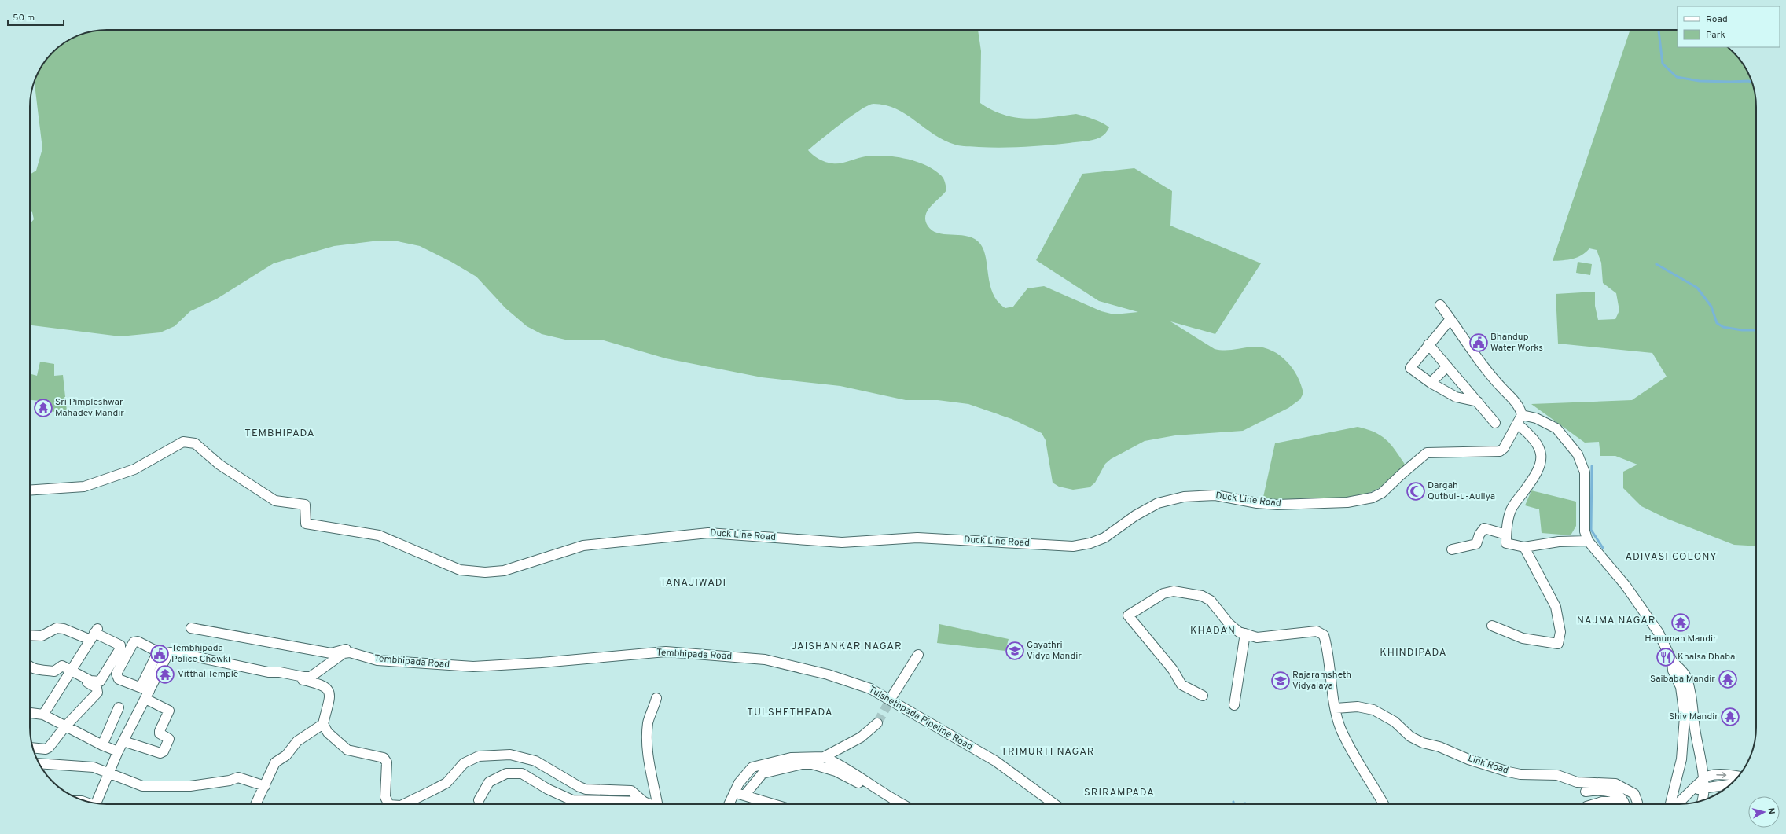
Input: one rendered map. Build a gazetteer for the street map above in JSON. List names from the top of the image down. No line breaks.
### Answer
{"streets":{"street":["Duck Line Road","Tembhipada Road","Tulshethpada Pipeline Road","Link Road"]},"crossings":[["Tembhipada Road","Tulshethpada Pipeline Road"]],"districts":["TEMBHIPADA","ADIVASI COLONY","TANAJIWADI","NAJMA NAGAR","KHADAN","JAISHANKAR NAGAR","KHINDIPADA","TULSHETHPADA","TRIMURTI NAGAR","SRIRAMPADA"],"places":{"public building":["Bhandup Water Works","Tembhipada Police Chowki"],"temple":["Sri Pimpleshwar Mahadev Mandir","Hanuman Mandir","Vitthal Temple","Saibaba Mandir","Shiv Mandir"],"mosque":["Dargah Qutbul-u-Auliya"],"school or university":["Gayathri Vidya Mandir","Rajaramsheth Vidyalaya"],"restaurant":["Khalsa Dhaba"]},"legend":["Road","Park"],"scale_bar":"50 m","north":"right"}
